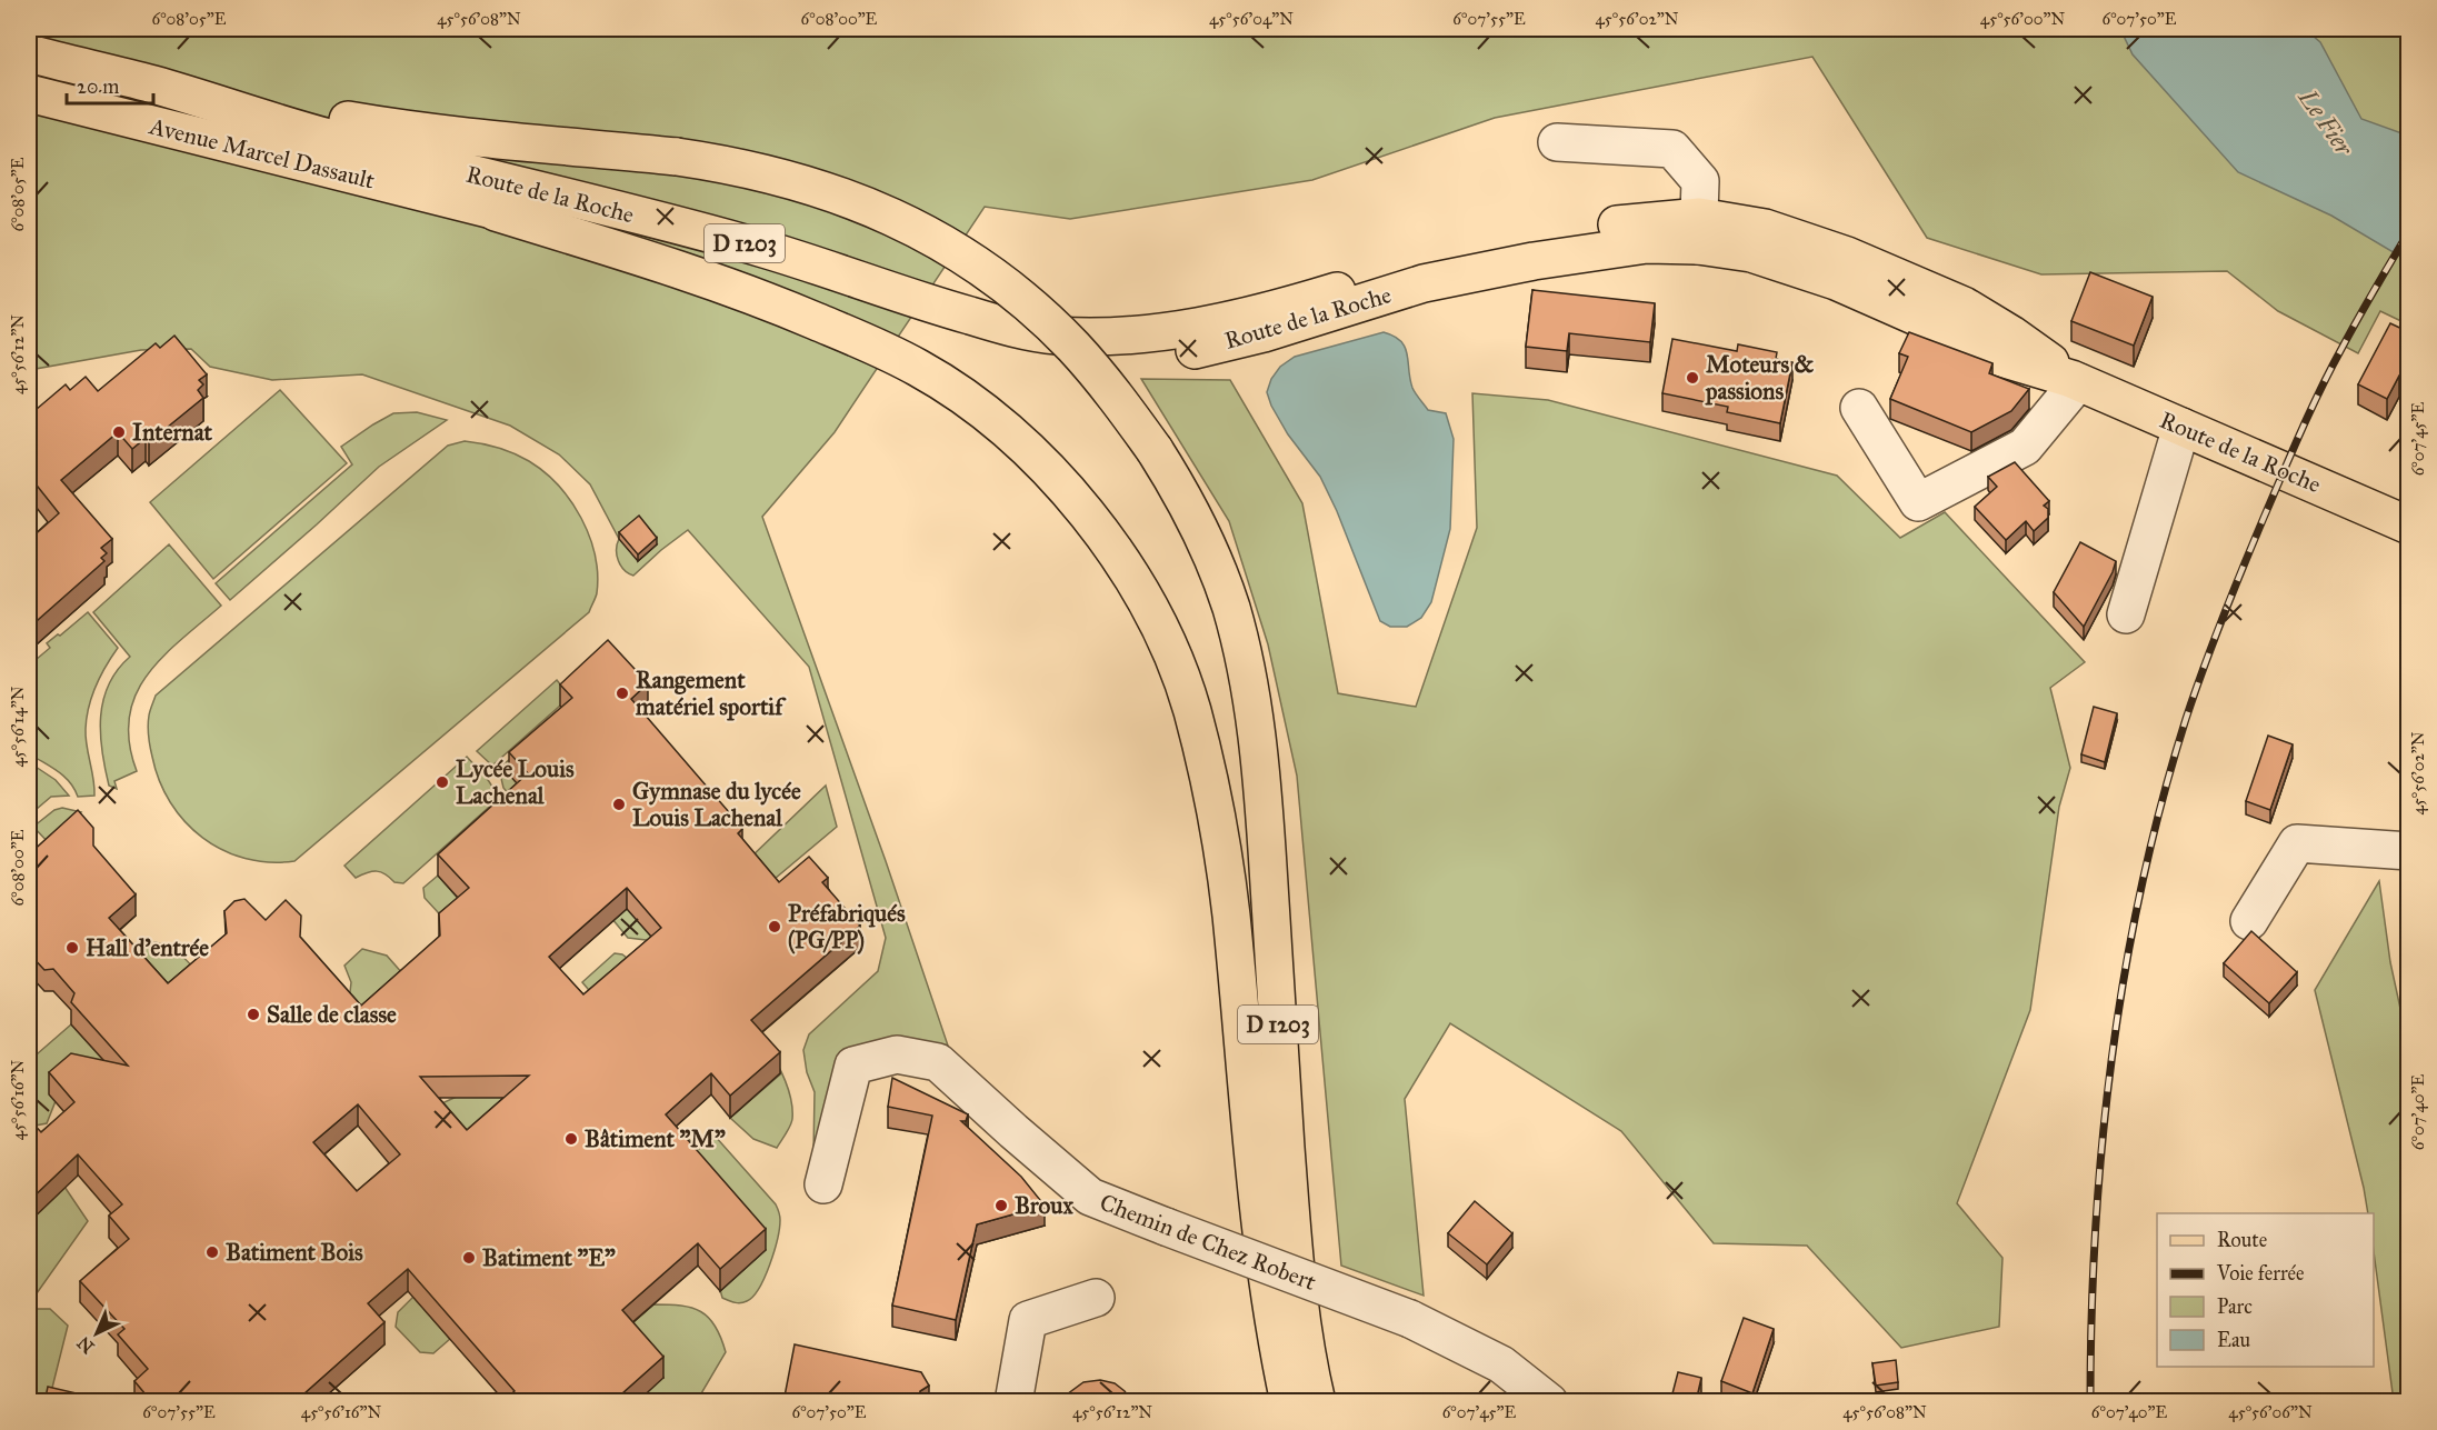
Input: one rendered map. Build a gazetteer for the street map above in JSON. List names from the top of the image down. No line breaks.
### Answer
{"streets":{"main road":["Avenue Marcel Dassault","Route de la Roche","D 1203"],"street":["Chemin de Chez Robert"]},"crossings":[["Avenue Marcel Dassault","Route de la Roche"],["Avenue Marcel Dassault","D 1203"],["Route de la Roche","D 1203"]],"water":["Le Fier"],"places":["Moteurs & passions","Internat","Rangement matériel sportif","Lycée Louis Lachenal","Gymnase du lycée Louis Lachenal","Préfabriqués (PG/PP)","Hall d'entrée","Salle de classe","Bâtiment \"M\"","Broux","Batiment Bois","Batiment \"E\""],"legend":["Route","Voie ferrée","Parc","Eau"],"scale_bar":"20 m","north":"bottom left","coordinates":["6°08'05\"E","45°56'08\"N","6°08'00\"E","45°56'04\"N","6°07'55\"E","45°56'02\"N","45°56'00\"N","6°07'50\"E","45°56'12\"N","6°07'45\"E","45°56'14\"N","45°56'16\"N","6°07'40\"E","45°56'06\"N"]}
